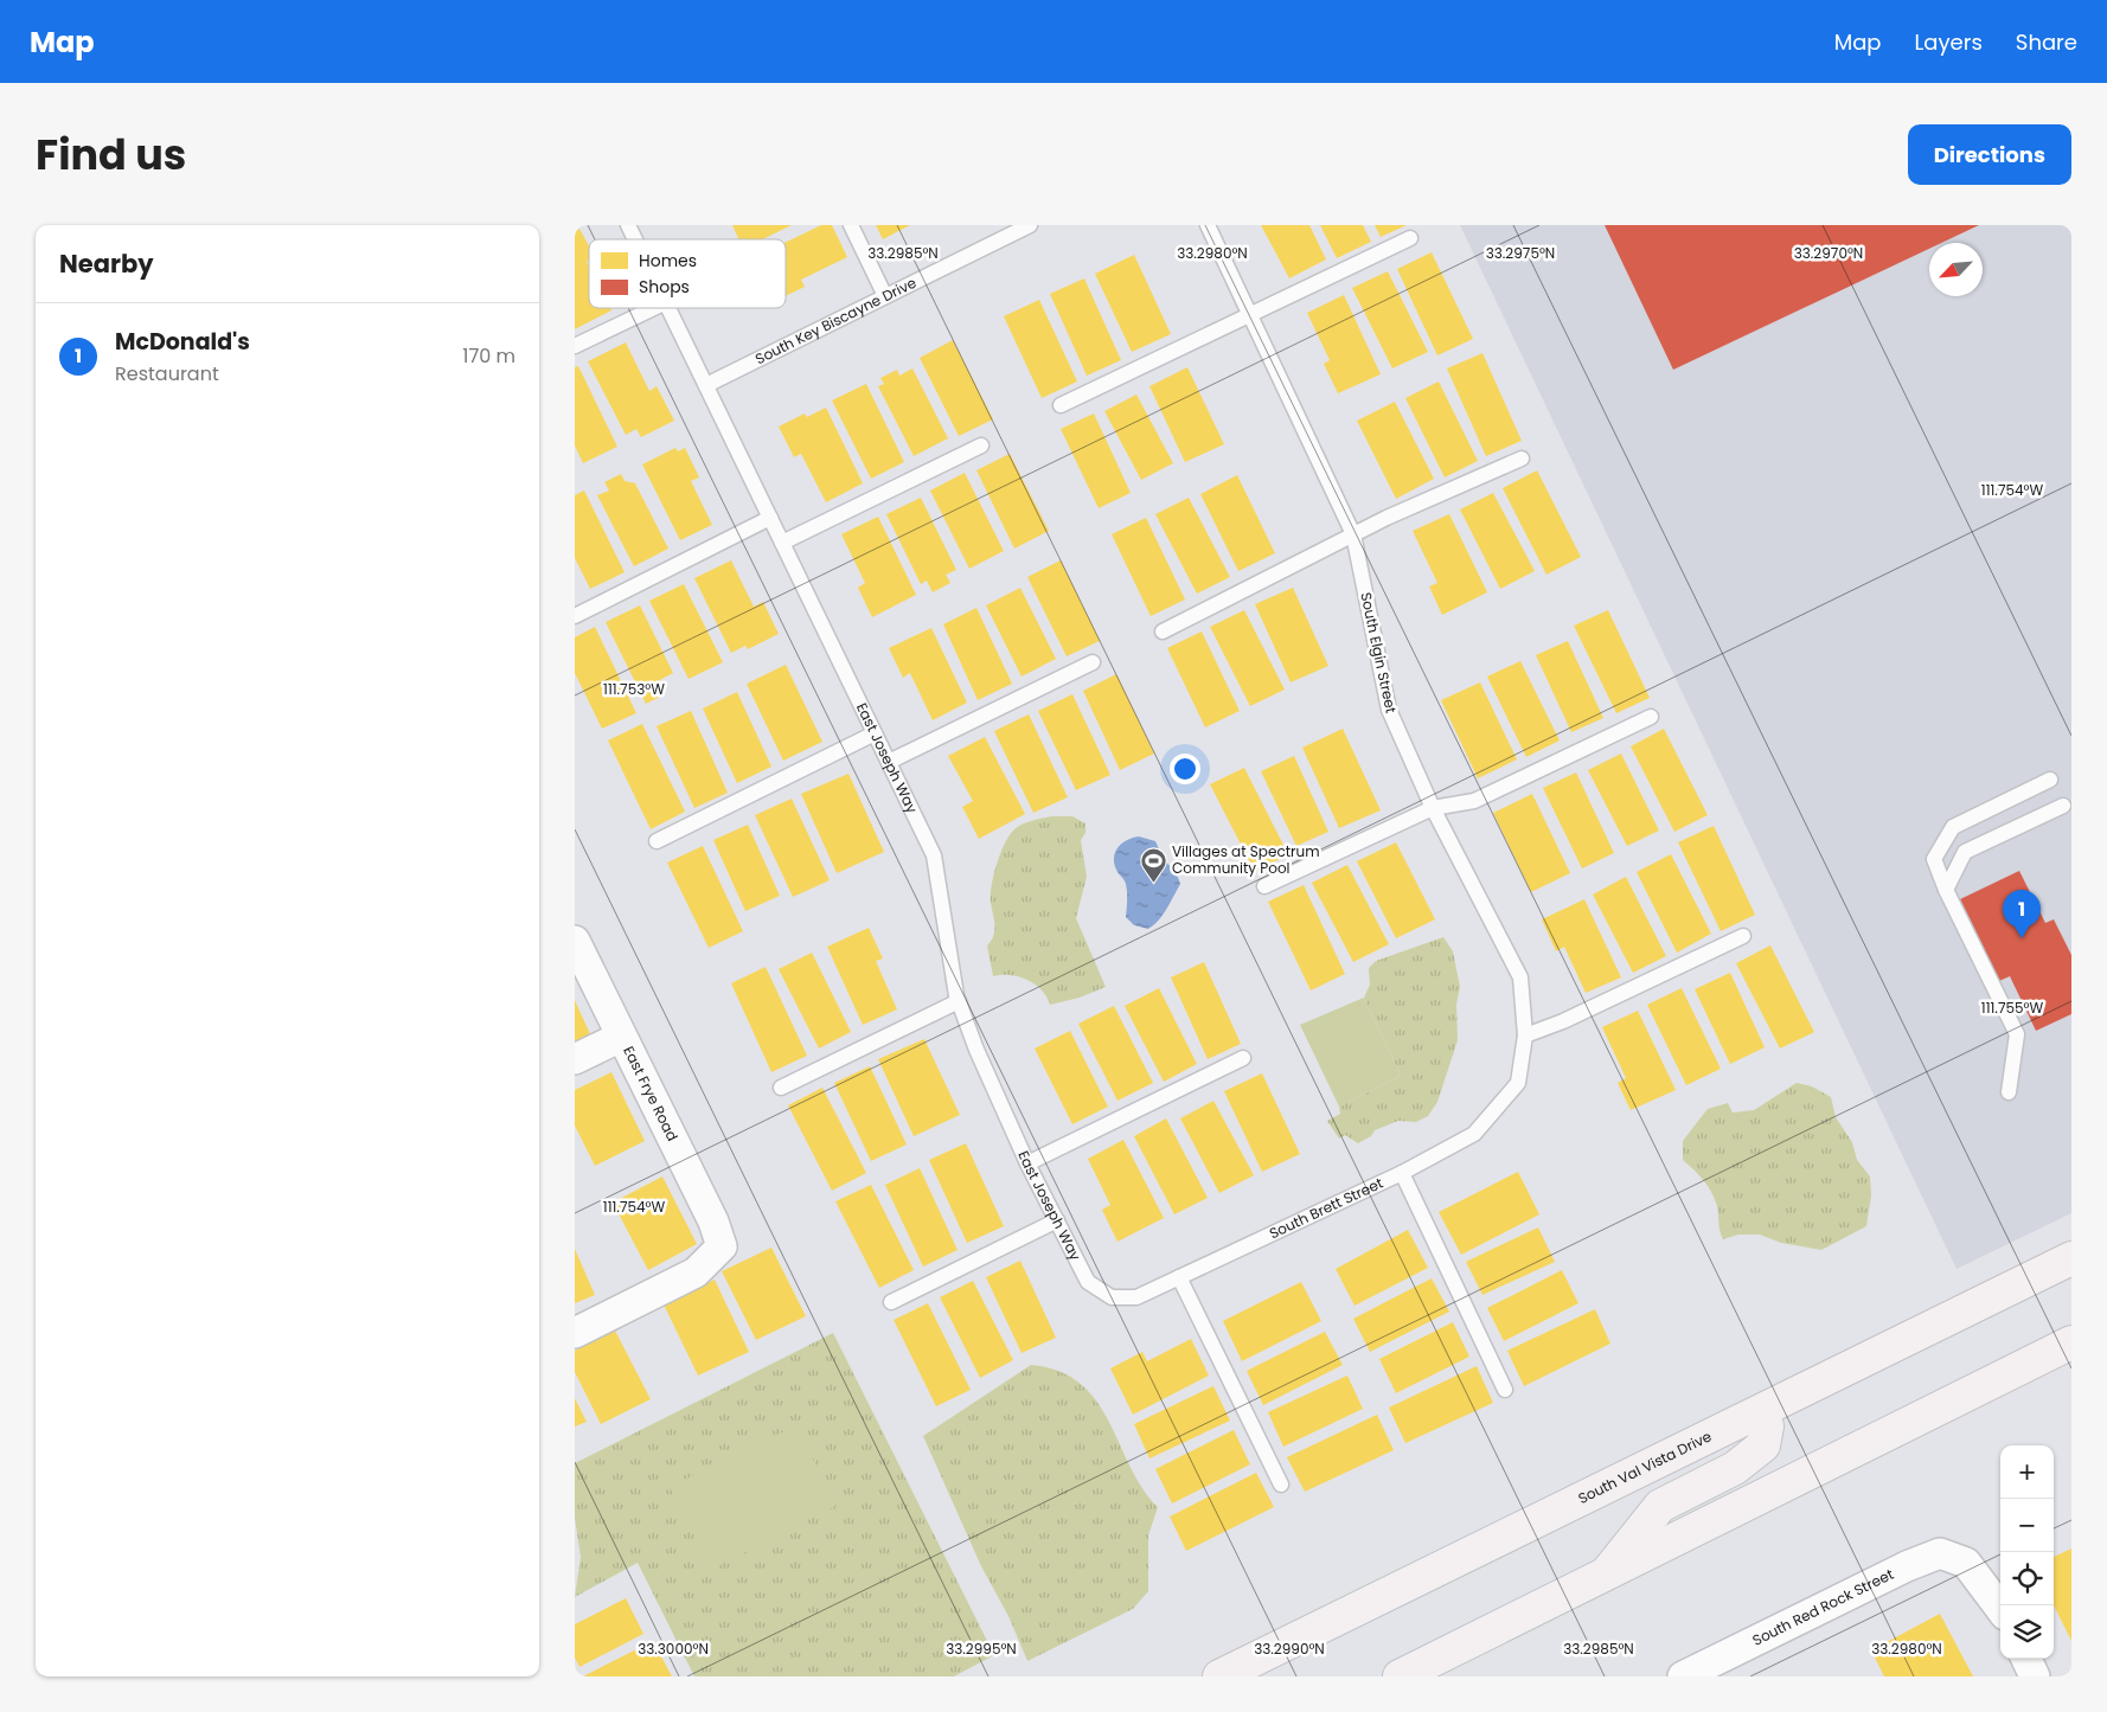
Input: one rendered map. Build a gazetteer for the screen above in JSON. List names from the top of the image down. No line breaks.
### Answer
{"streets":{"main road":["South Val Vista Drive"],"street":["East Frye Road","South Red Rock Street"],"lane":["South Key Biscayne Drive","South Elgin Street","East Joseph Way","South Brett Street"]},"crossings":[["South Key Biscayne Drive","East Joseph Way"],["South Elgin Street","South Brett Street"],["East Joseph Way","South Brett Street"]],"places":{"sports":["Villages at Spectrum Community Pool"]},"legend":["Homes","Shops"],"north":"bottom left","page":{"header":"Map","nav":["Map","Layers","Share"],"title":"Find us","buttons":"Directions","heading":"Nearby","list":[{"mark":"1","name":"McDonald's","note":"Restaurant","value":"170 m"}],"pins":"1","map_buttons":["+","−"]},"coordinates":["33.2985°N","33.2980°N","33.2970°N","33.2975°N","111.754°W","111.753°W","111.755°W","33.3000°N","33.2995°N","33.2990°N"]}
